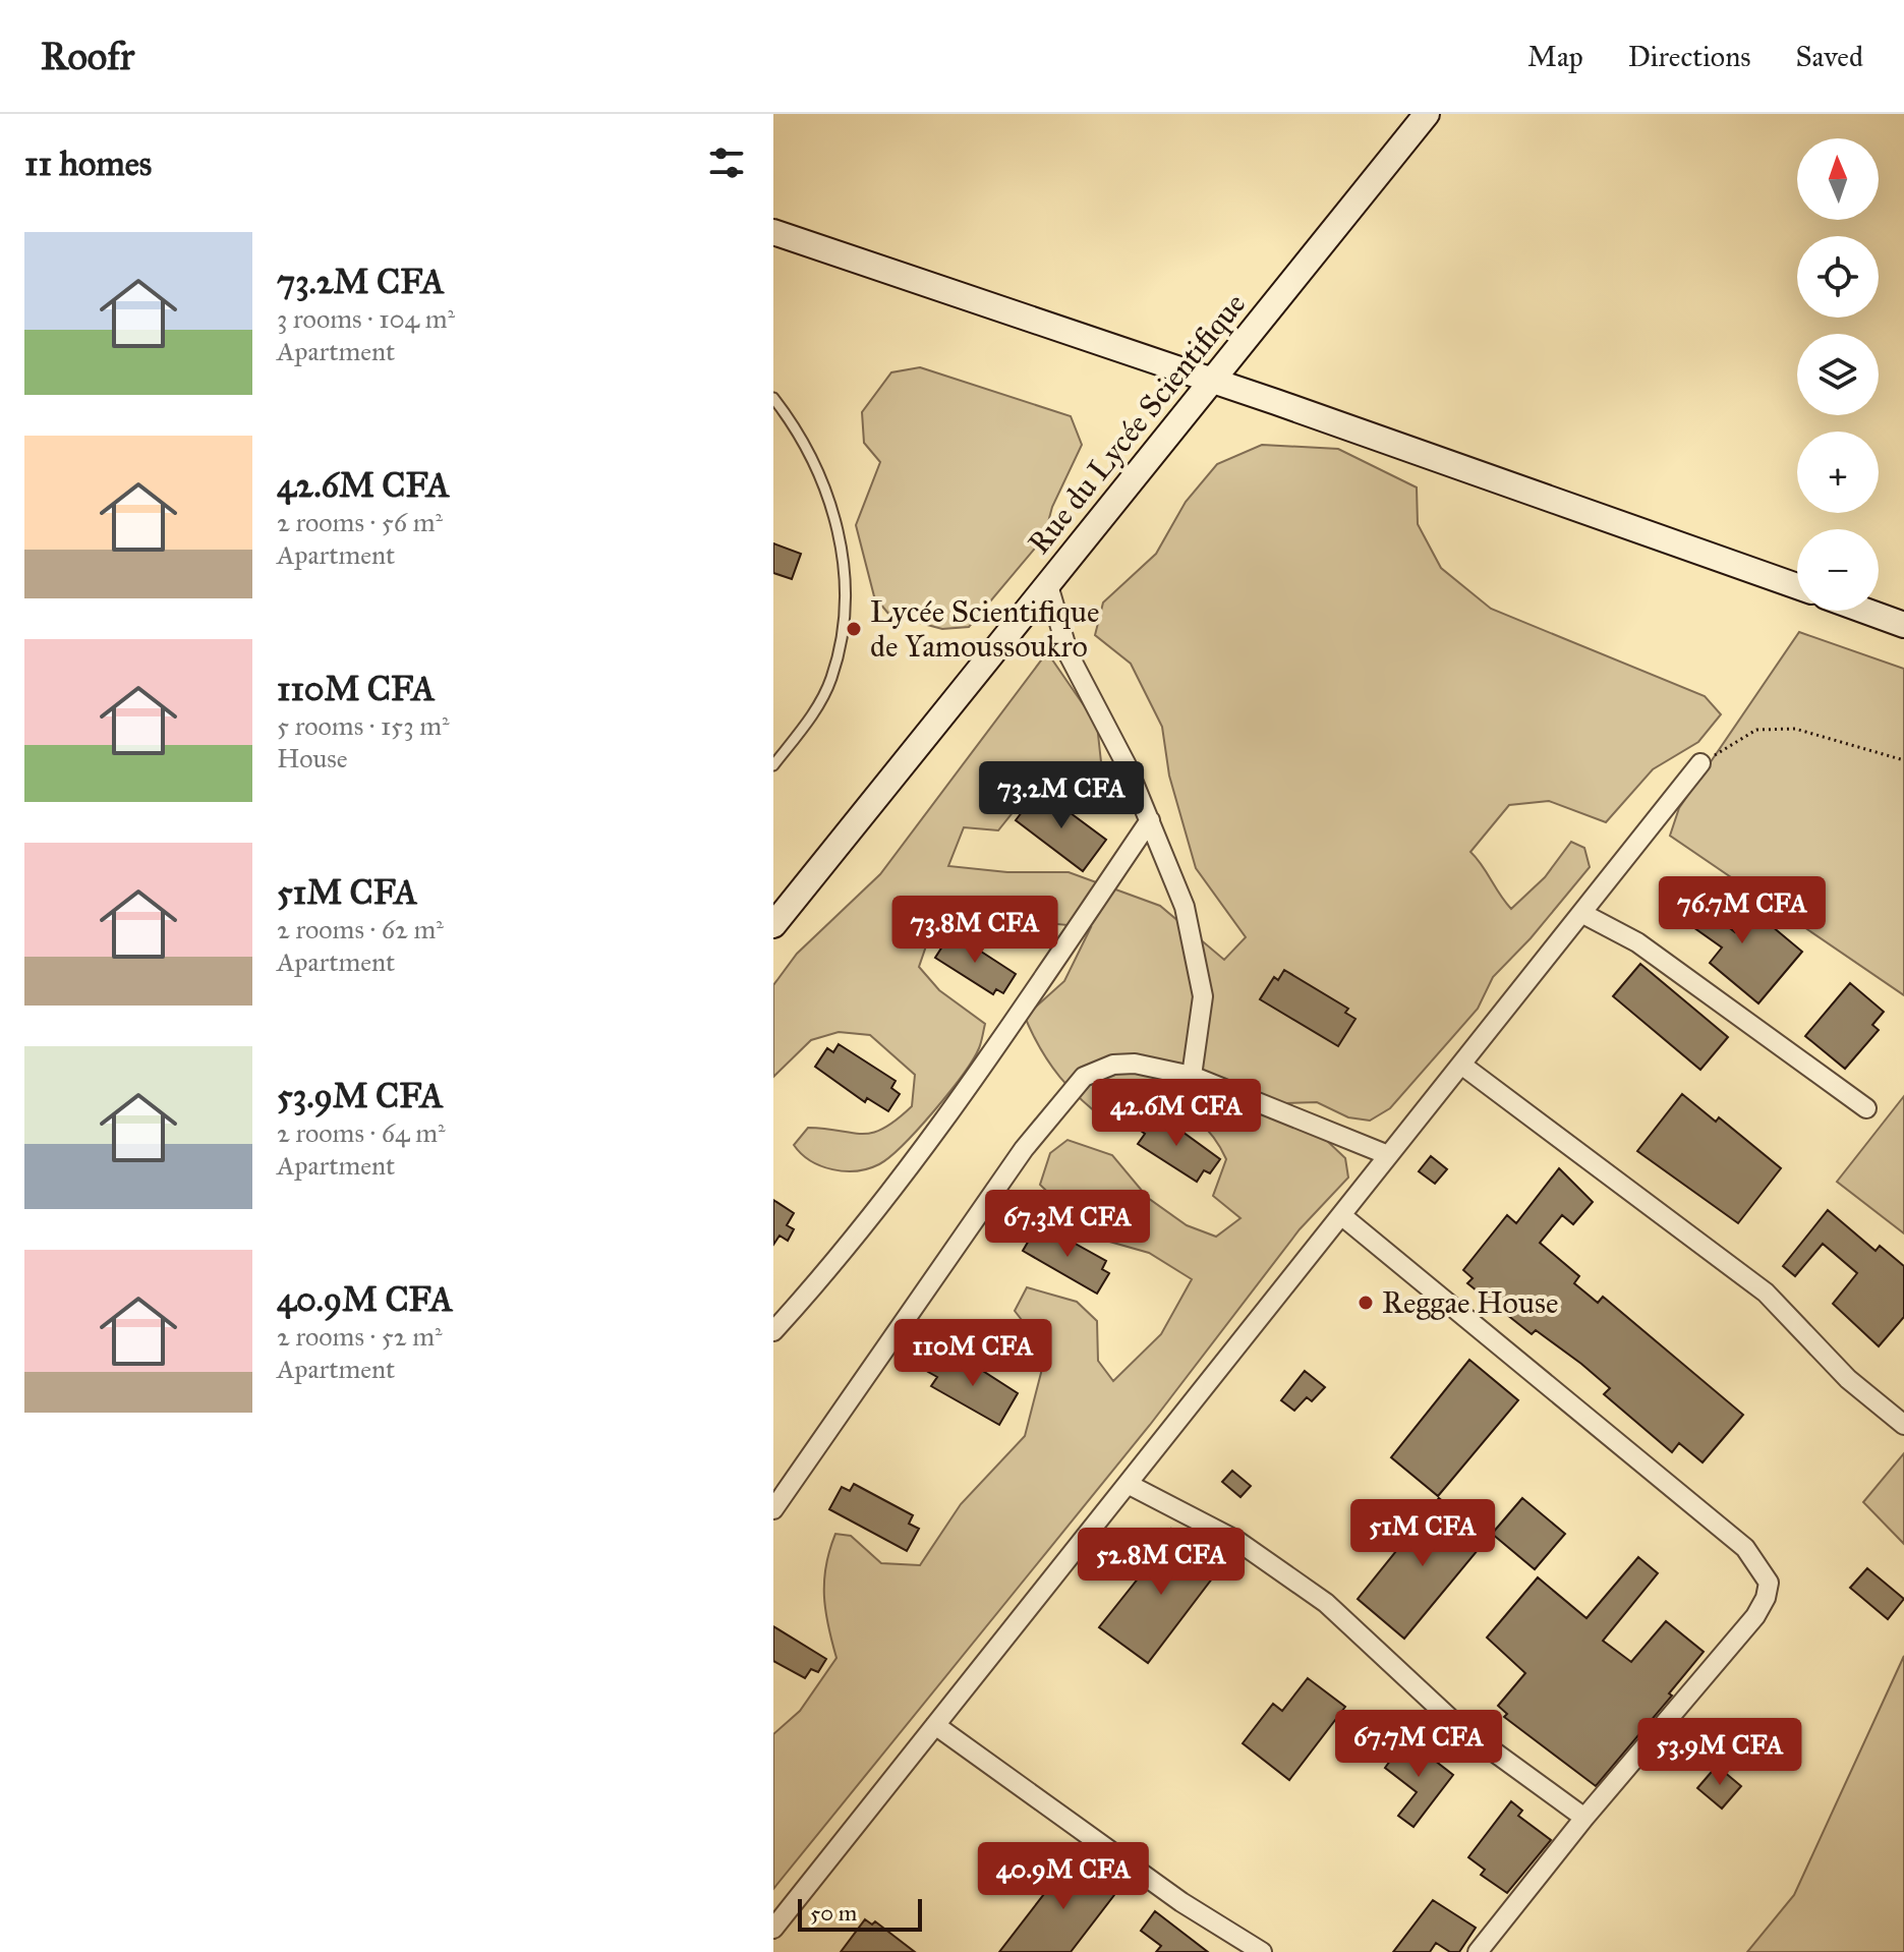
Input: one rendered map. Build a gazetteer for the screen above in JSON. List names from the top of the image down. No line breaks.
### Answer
{"streets":{"street":["Rue du Lycée Scientifique"]},"places":["Lycée Scientifique de Yamoussoukro","Reggae House"],"scale_bar":"50 m","north":"top","page":{"header":"Roofr","nav":["Map","Directions","Saved"],"heading":"11 homes","map_buttons":["+","−"],"list":[{"name":"73.2M CFA","note":"3 rooms · 104 m² · Apartment"},{"name":"42.6M CFA","note":"2 rooms · 56 m² · Apartment"},{"name":"110M CFA","note":"5 rooms · 153 m² · House"},{"name":"51M CFA","note":"2 rooms · 62 m² · Apartment"},{"name":"53.9M CFA","note":"2 rooms · 64 m² · Apartment"},{"name":"40.9M CFA","note":"2 rooms · 52 m² · Apartment"}],"price":["73.2M CFA","76.7M CFA","73.8M CFA","42.6M CFA","67.3M CFA","110M CFA","51M CFA","52.8M CFA","67.7M CFA","53.9M CFA","40.9M CFA"],"scale":"50 m"}}
